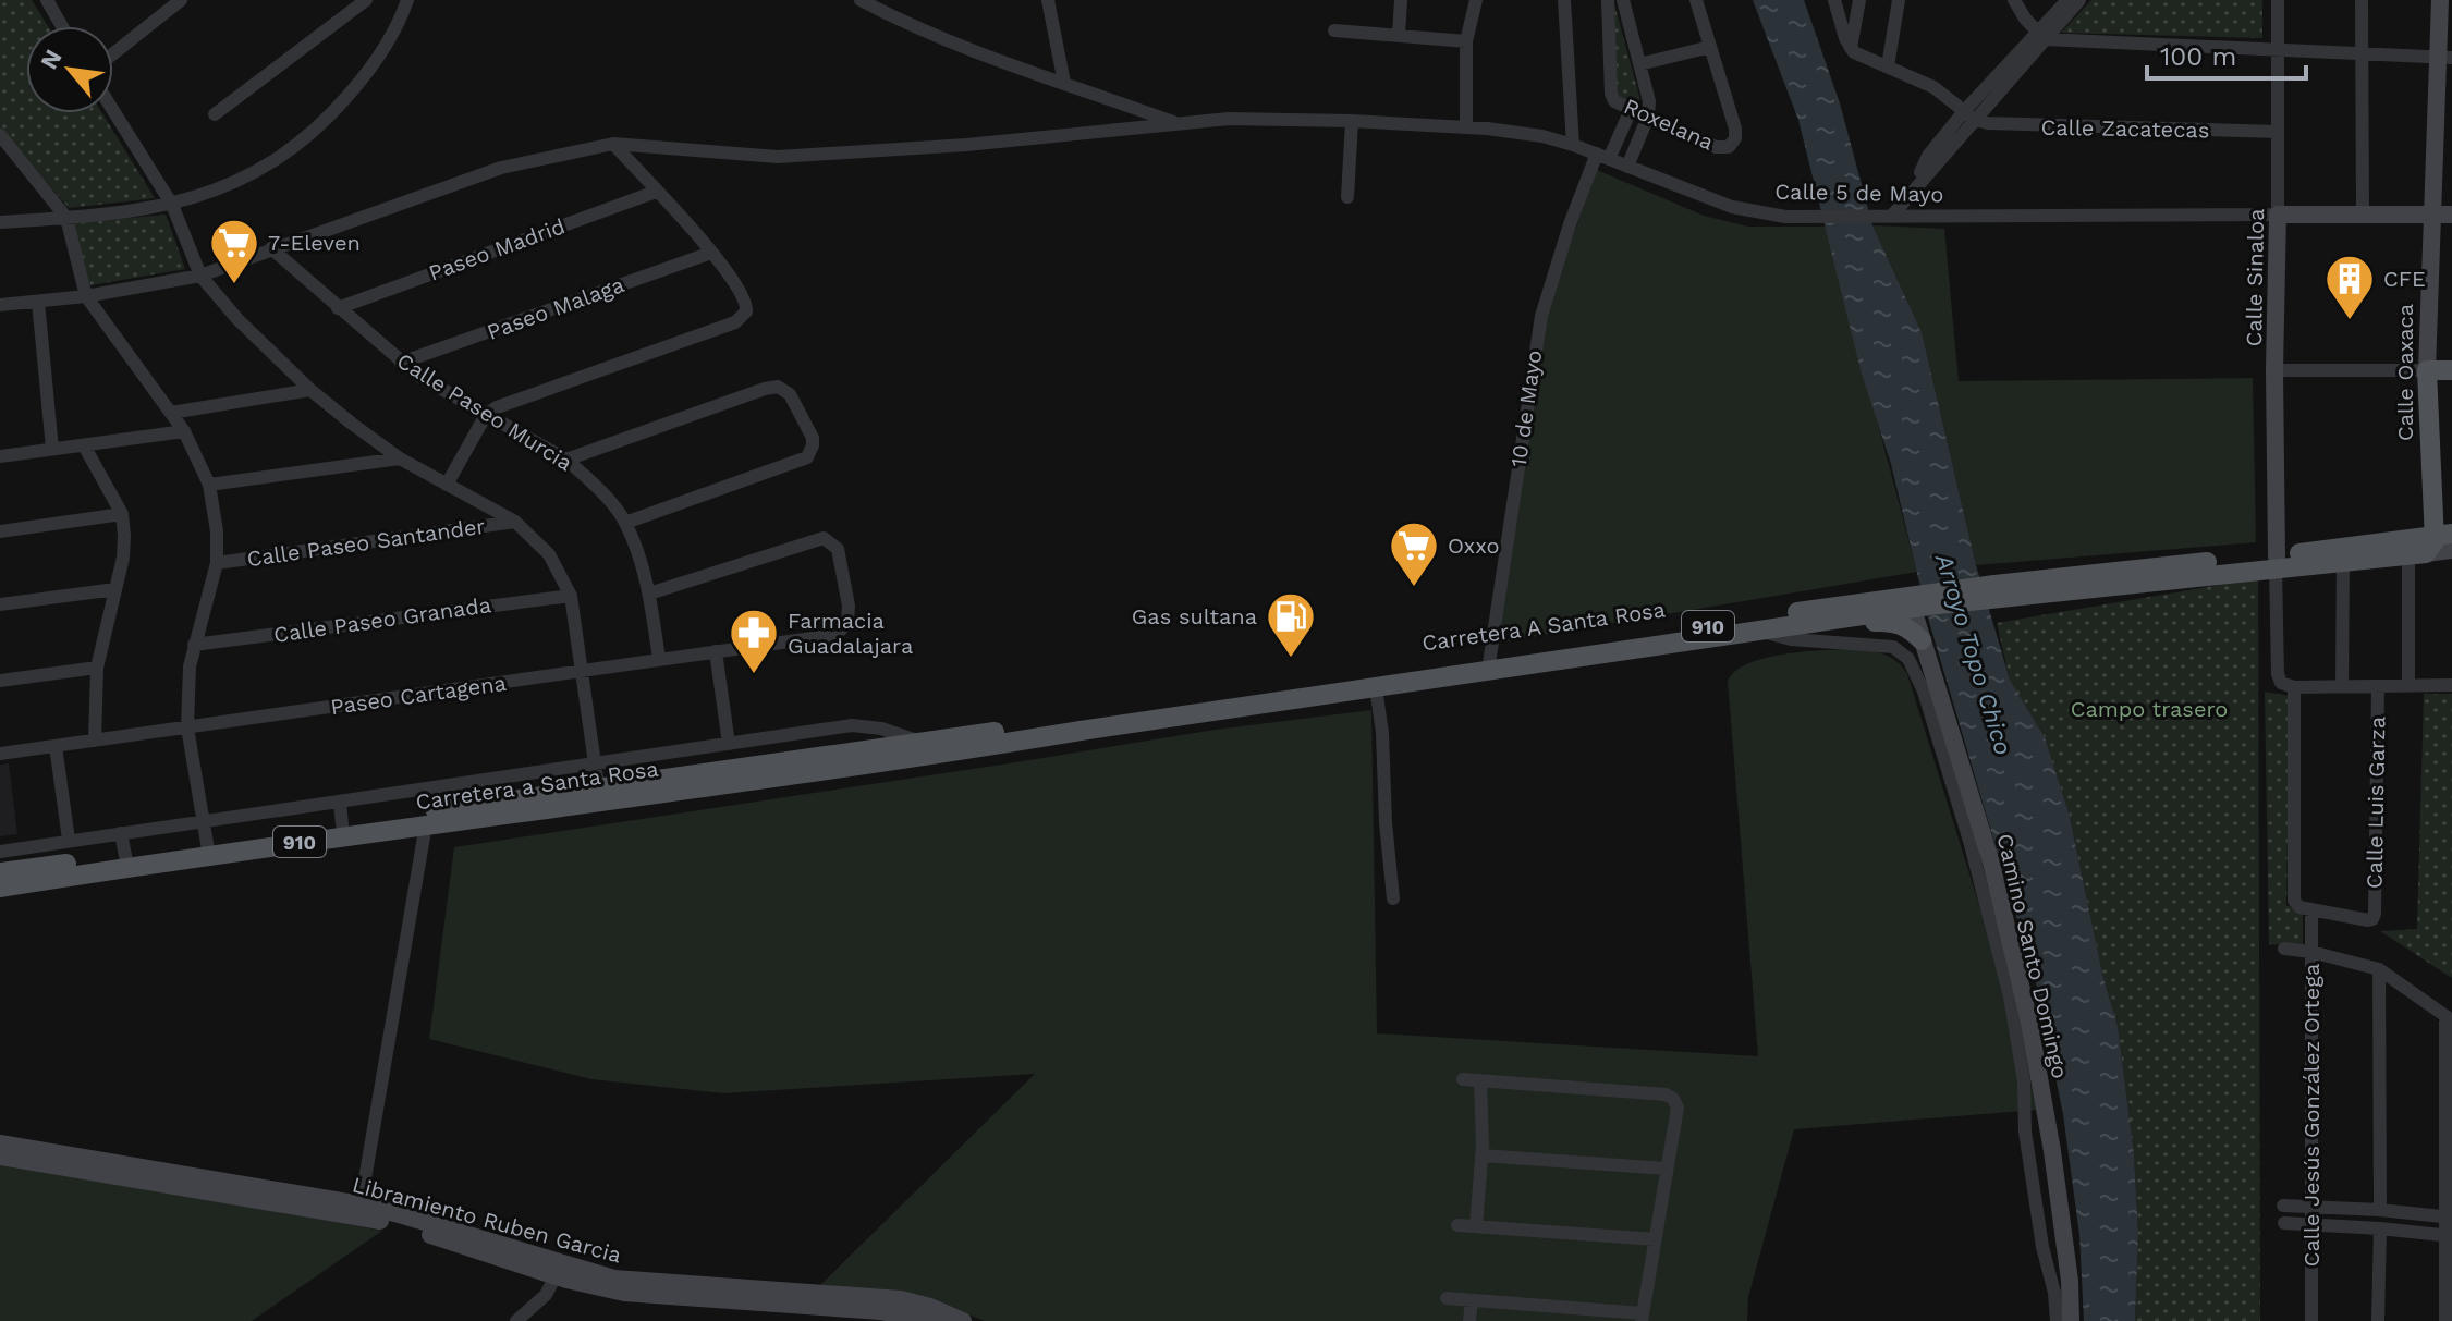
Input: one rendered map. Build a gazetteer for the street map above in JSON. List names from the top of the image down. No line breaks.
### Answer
{"streets":{"main road":["Calle Oaxaca","Carretera A Santa Rosa","910","Carretera a Santa Rosa"],"street":["Roxelana","Calle Zacatecas","Calle 5 de Mayo","Paseo Madrid","Calle Sinaloa","Paseo Malaga","10 de Mayo","Calle Paseo Murcia","Calle Paseo Santander","Calle Paseo Granada","Paseo Cartagena","Calle Luis Garza","Camino Santo Domingo","Calle Jesús González Ortega","Libramiento Ruben Garcia"]},"crossings":[["Roxelana","10 de Mayo"],["Calle Zacatecas","Calle Sinaloa"],["Calle 5 de Mayo","Calle Sinaloa"],["Calle 5 de Mayo","Calle Oaxaca"],["Calle 5 de Mayo","10 de Mayo"],["Calle 5 de Mayo","Calle Paseo Murcia"],["Paseo Madrid","Calle Paseo Murcia"],["Calle Sinaloa","Carretera A Santa Rosa"],["Calle Sinaloa","910"],["Paseo Malaga","Calle Paseo Murcia"],["Calle Oaxaca","910"],["10 de Mayo","Carretera A Santa Rosa"],["Calle Paseo Murcia","Paseo Cartagena"],["Carretera A Santa Rosa","910"],["Carretera A Santa Rosa","Carretera a Santa Rosa"],["Carretera A Santa Rosa","Camino Santo Domingo"],["Calle Luis Garza","Calle Jesús González Ortega"]],"water":["Arroyo Topo Chico"],"parks":["Campo trasero"],"places":{"supermarket":["7-Eleven","Oxxo"],"building":["CFE"],"fuel station":["Gas sultana"],"pharmacy":["Farmacia Guadalajara"]},"scale_bar":"100 m","north":"top left"}
